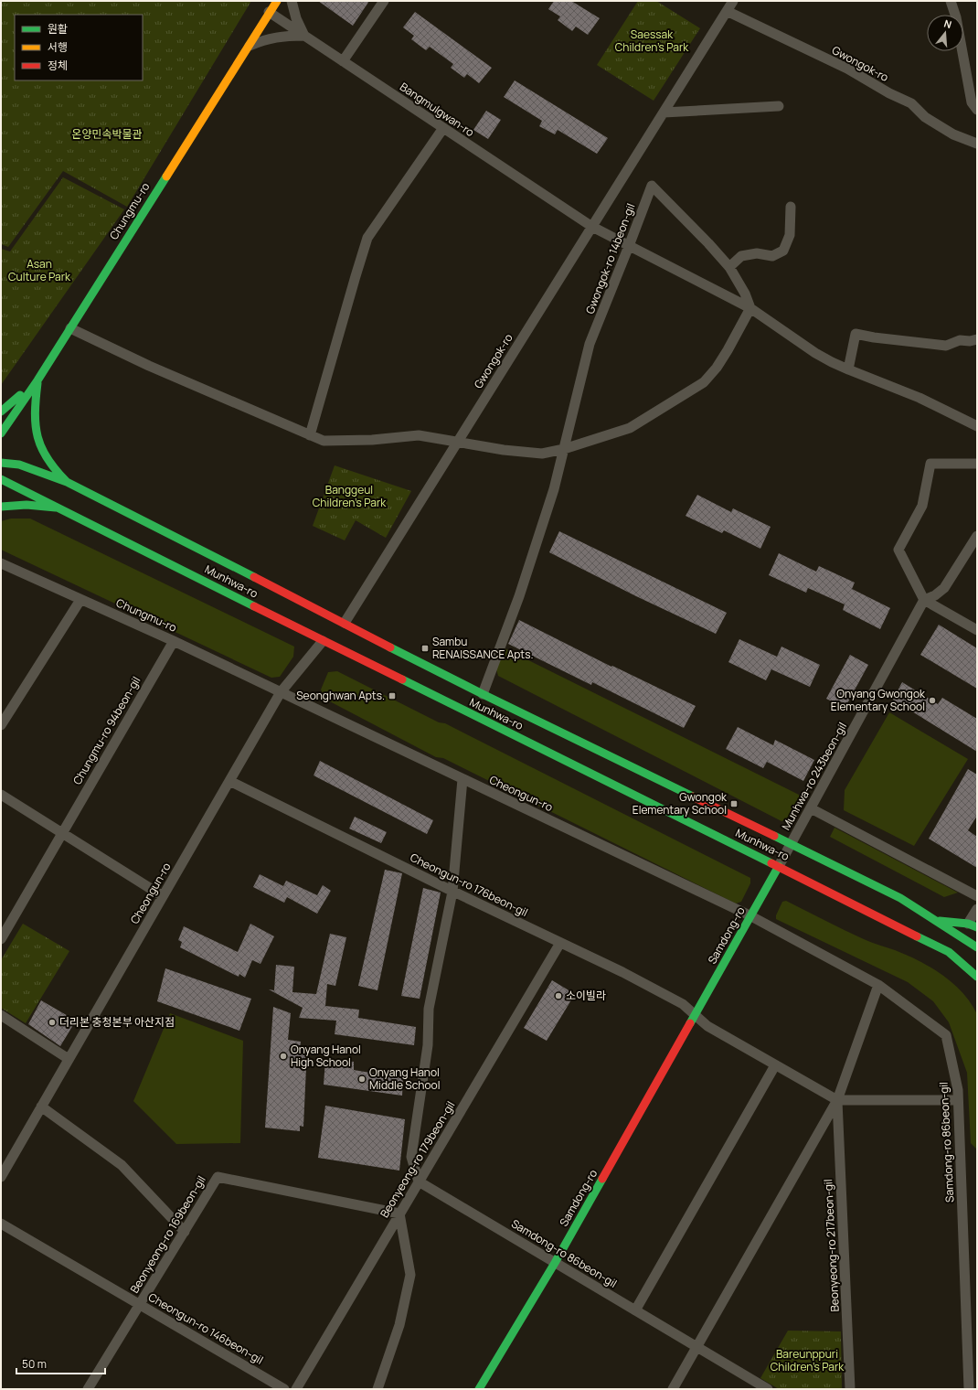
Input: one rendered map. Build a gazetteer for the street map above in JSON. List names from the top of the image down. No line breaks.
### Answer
{"streets":{"main road":["Chungmu-ro","Munhwa-ro","Samdong-ro"],"street":["Gwongok-ro","Bangmulgwan-ro","Gwongok-ro 14beon-gil","Chungmu-ro 94beon-gil","Munhwa-ro 243beon-gil","Cheongun-ro","Cheongun-ro 176beon-gil","Samdong-ro 86beon-gil","Beonyeong-ro 179beon-gil","Beonyeong-ro 169beon-gil","Beonyeong-ro 217beon-gil","Cheongun-ro 146beon-gil"]},"crossings":[["Gwongok-ro","Bangmulgwan-ro"],["Gwongok-ro","Munhwa-ro"],["Bangmulgwan-ro","Chungmu-ro"],["Bangmulgwan-ro","Gwongok-ro 14beon-gil"],["Chungmu-ro","Chungmu-ro 94beon-gil"],["Chungmu-ro","Cheongun-ro"],["Gwongok-ro 14beon-gil","Munhwa-ro"],["Munhwa-ro","Munhwa-ro 243beon-gil"],["Munhwa-ro","Cheongun-ro"],["Munhwa-ro","Samdong-ro"],["Munhwa-ro 243beon-gil","Samdong-ro"],["Cheongun-ro","Cheongun-ro 176beon-gil"],["Cheongun-ro","Samdong-ro"],["Cheongun-ro","Samdong-ro 86beon-gil"],["Cheongun-ro 176beon-gil","Samdong-ro"],["Cheongun-ro 176beon-gil","Beonyeong-ro 179beon-gil"],["Samdong-ro","Samdong-ro 86beon-gil"],["Samdong-ro 86beon-gil","Beonyeong-ro 179beon-gil"],["Beonyeong-ro 179beon-gil","Beonyeong-ro 169beon-gil"],["Beonyeong-ro 169beon-gil","Cheongun-ro 146beon-gil"]],"parks":["Saessak Children's Park","온양민속박물관","Asan Culture Park","Banggeul Children's Park","Bareunppuri Children's Park"],"places":{"transit":["Sambu RENAISSANCE Apts.","Seonghwan Apts.","Gwongok Elementary School"],"other":["Onyang Gwongok Elementary School","소이빌라","더리본 충청본부 아산지점","Onyang Hanol High School","Onyang Hanol Middle School"]},"legend":["원활","서행","정체"],"scale_bar":"50 m","north":"top"}
